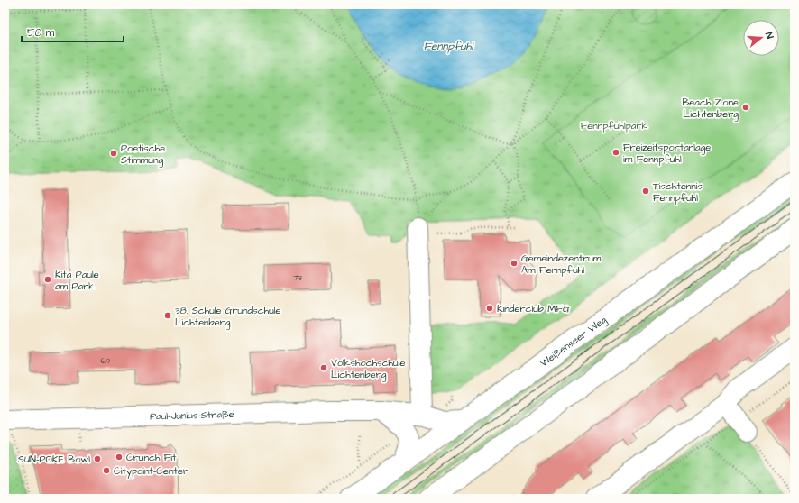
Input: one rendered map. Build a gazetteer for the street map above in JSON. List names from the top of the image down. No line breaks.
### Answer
{"streets":{"main road":["Weißenseer Weg","Paul-Junius-Straße"]},"crossings":[["Weißenseer Weg","Paul-Junius-Straße"]],"water":["Fennpfuhl"],"parks":["Fennpfuhlpark"],"places":["Beach Zone Lichtenberg","Freizeitsportanlage im Fennpfuhl","Poetische Stimmung","Tischtennis Fennpfuhl","Gemeindezentrum Am Fennpfuhl","Kita Paule am Park","Kinderclub MFG","38. Schule Grundschule Lichtenberg","Volkshochschule Lichtenberg","Crunch Fit","SUN-POKE Bowl","Citypoint-Center"],"house_numbers":["73","69"],"scale_bar":"50 m","north":"right"}
